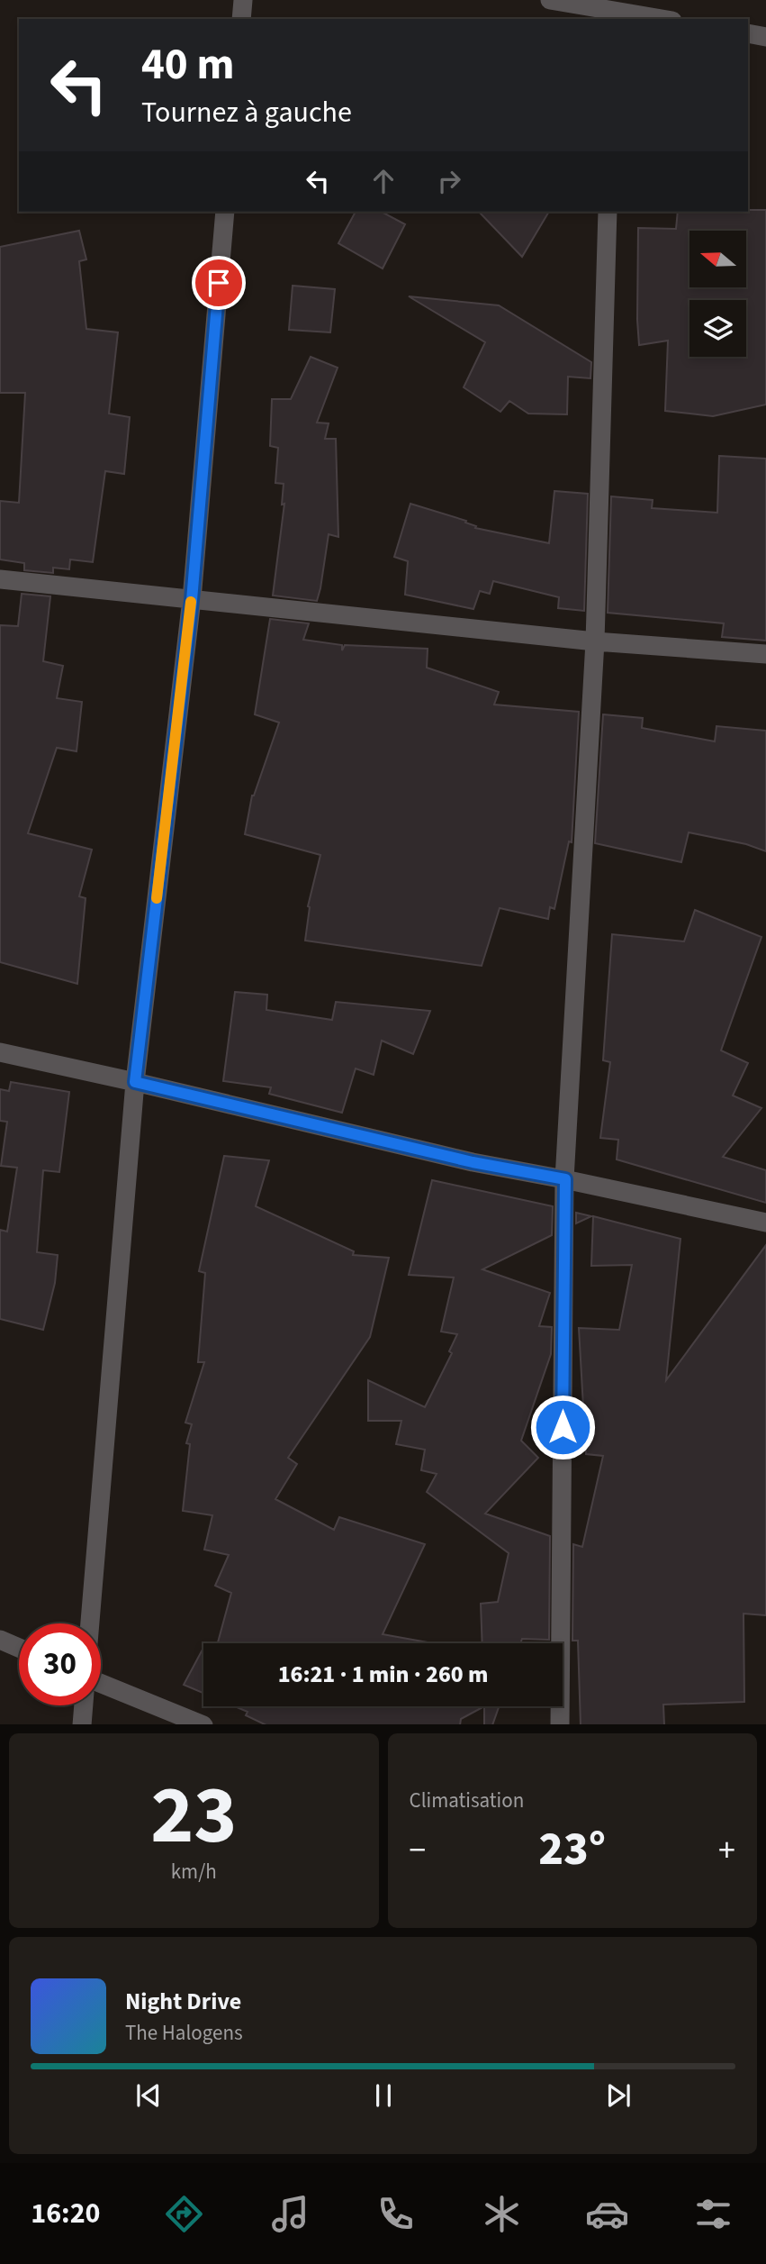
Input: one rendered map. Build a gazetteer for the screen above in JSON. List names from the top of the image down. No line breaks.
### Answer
{"north":"left","page":{"turn":["40 m","Tournez à gauche"],"limit":"30","trip":"16:21 · 1 min · 260 m","tile":[["23","km/h"],"Climatisation"],"heat":["−","23°","+"],"song":["Night Drive","The Halogens"],"tabs":"16:20"}}
